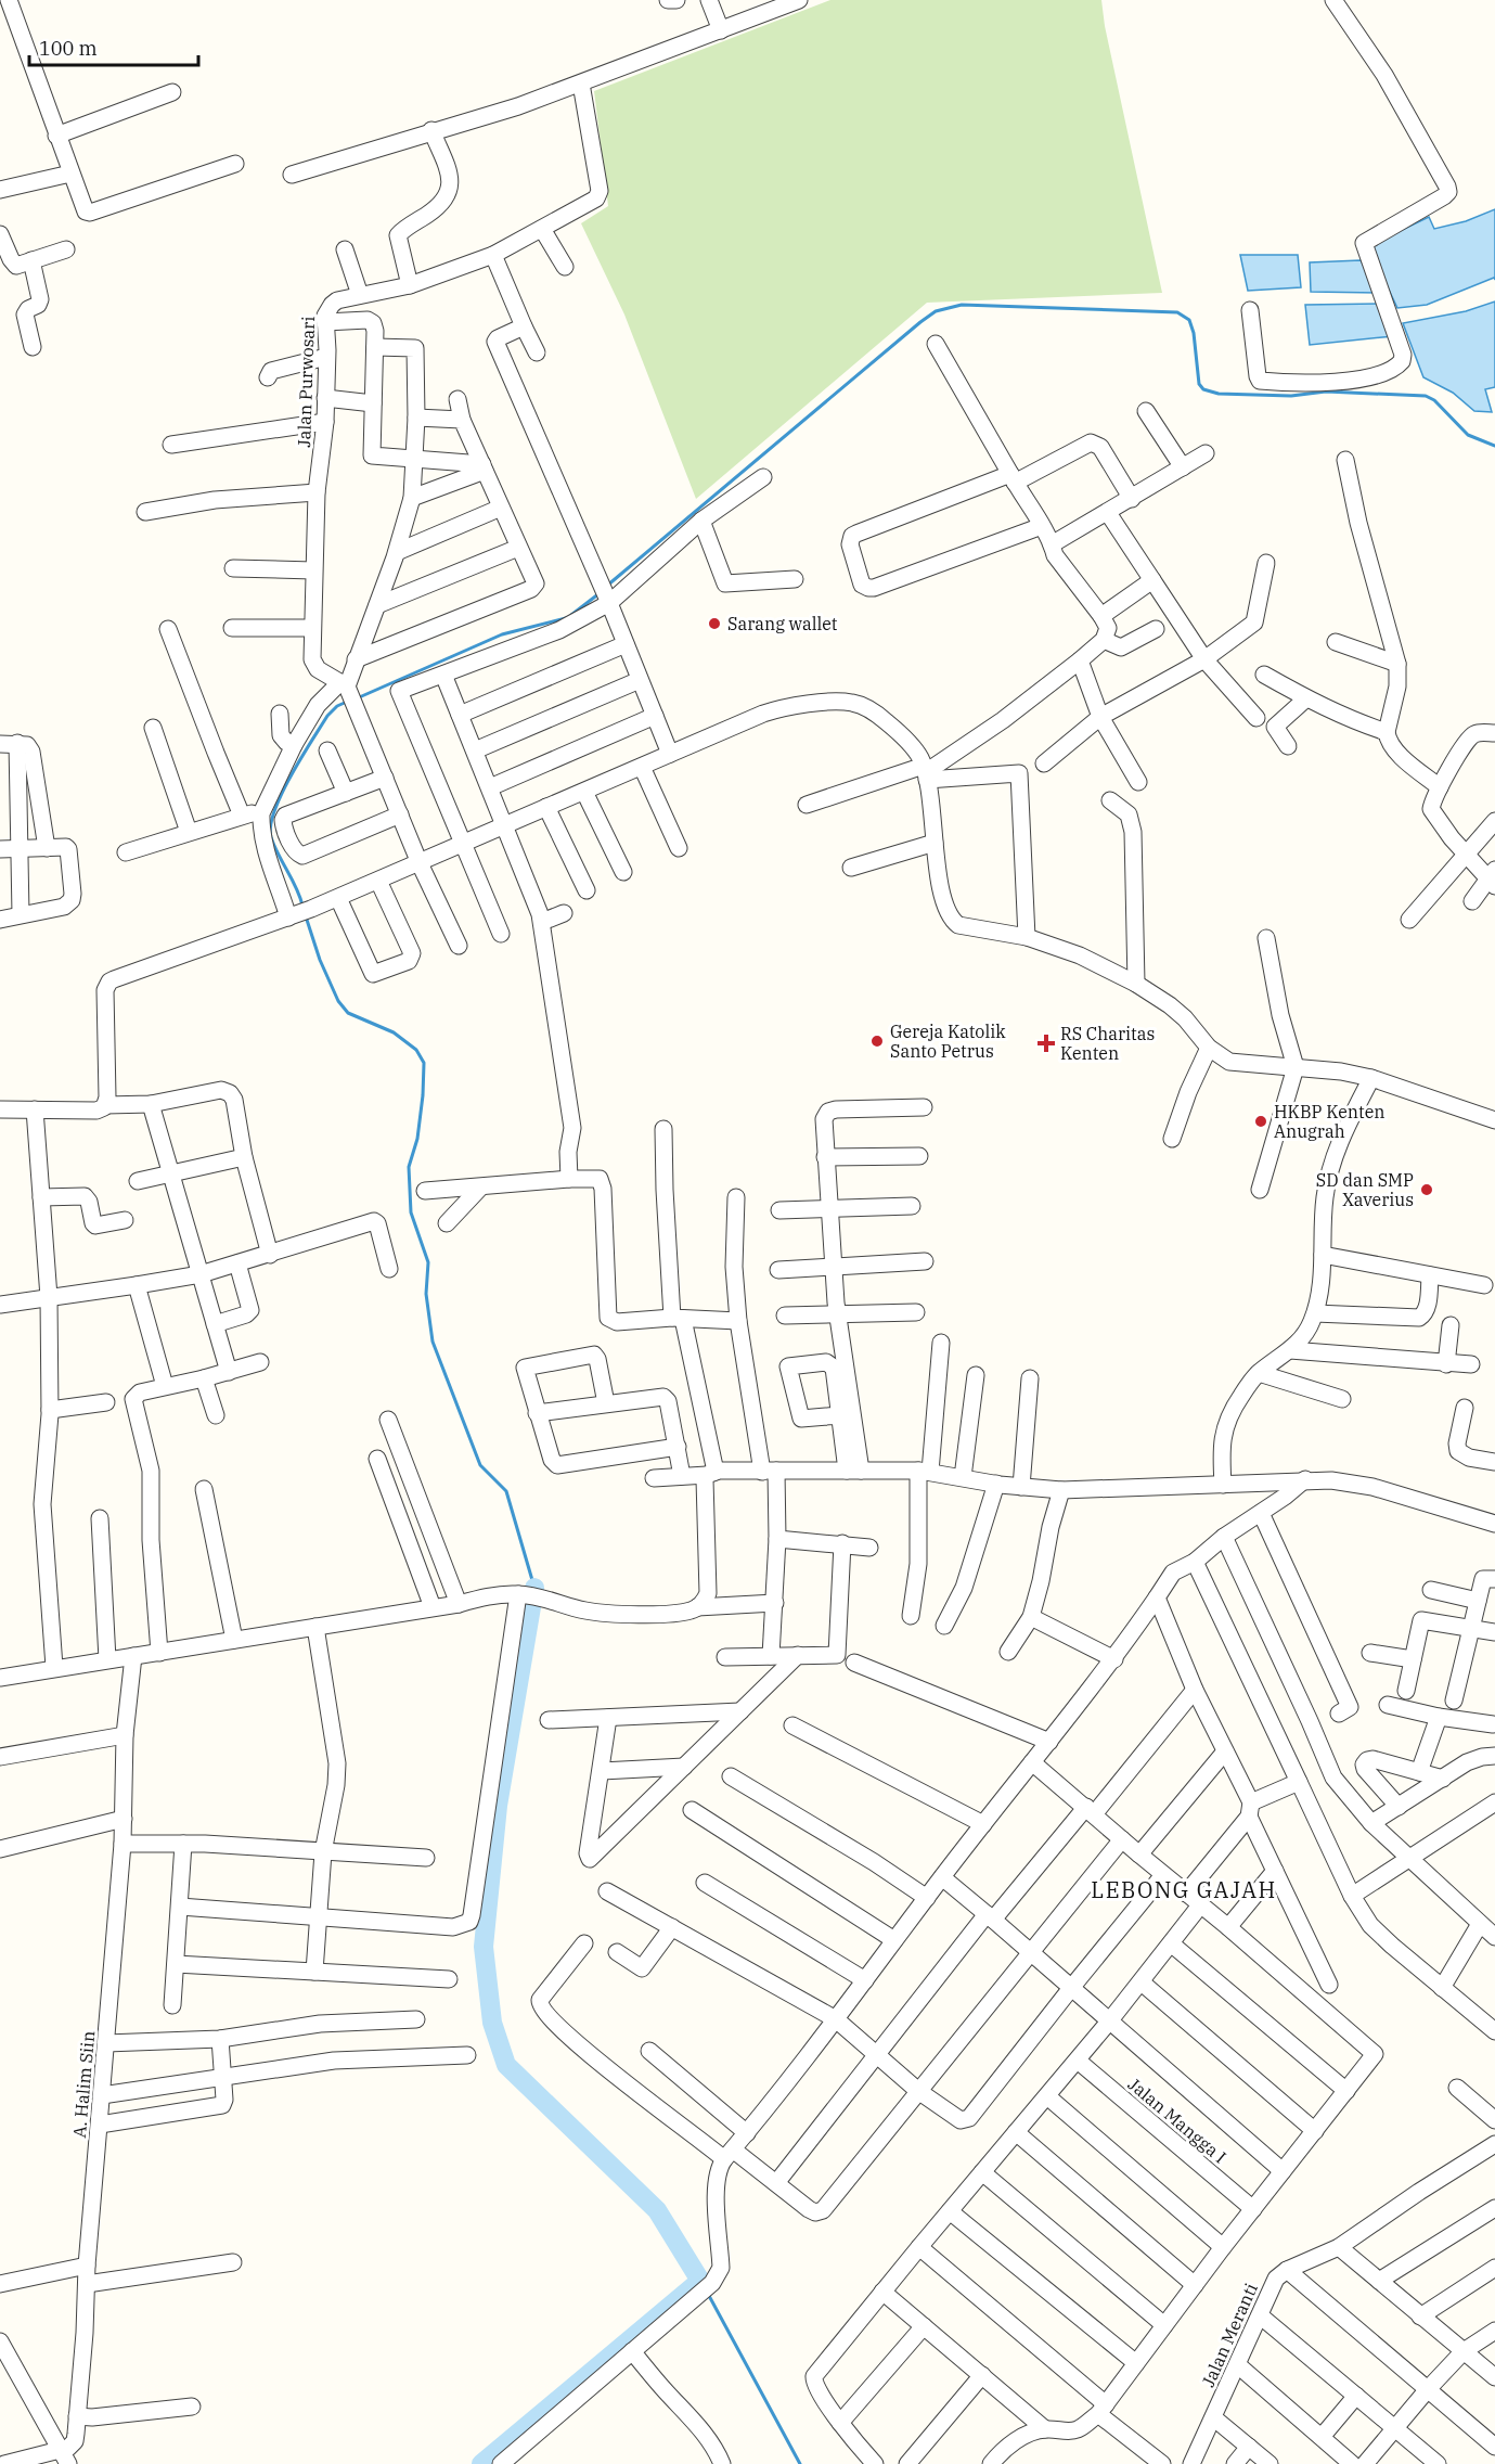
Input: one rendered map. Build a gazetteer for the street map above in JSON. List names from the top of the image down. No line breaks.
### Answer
{"streets":{"street":["Jalan Purwosari","A. Halim Siin","Jalan Mangga I","Jalan Meranti"]},"districts":["LEBONG GAJAH"],"places":{"other":["Sarang wallet","Gereja Katolik Santo Petrus","HKBP Kenten Anugrah","SD dan SMP Xaverius"],"health":["RS Charitas Kenten"]},"scale_bar":"100 m"}
